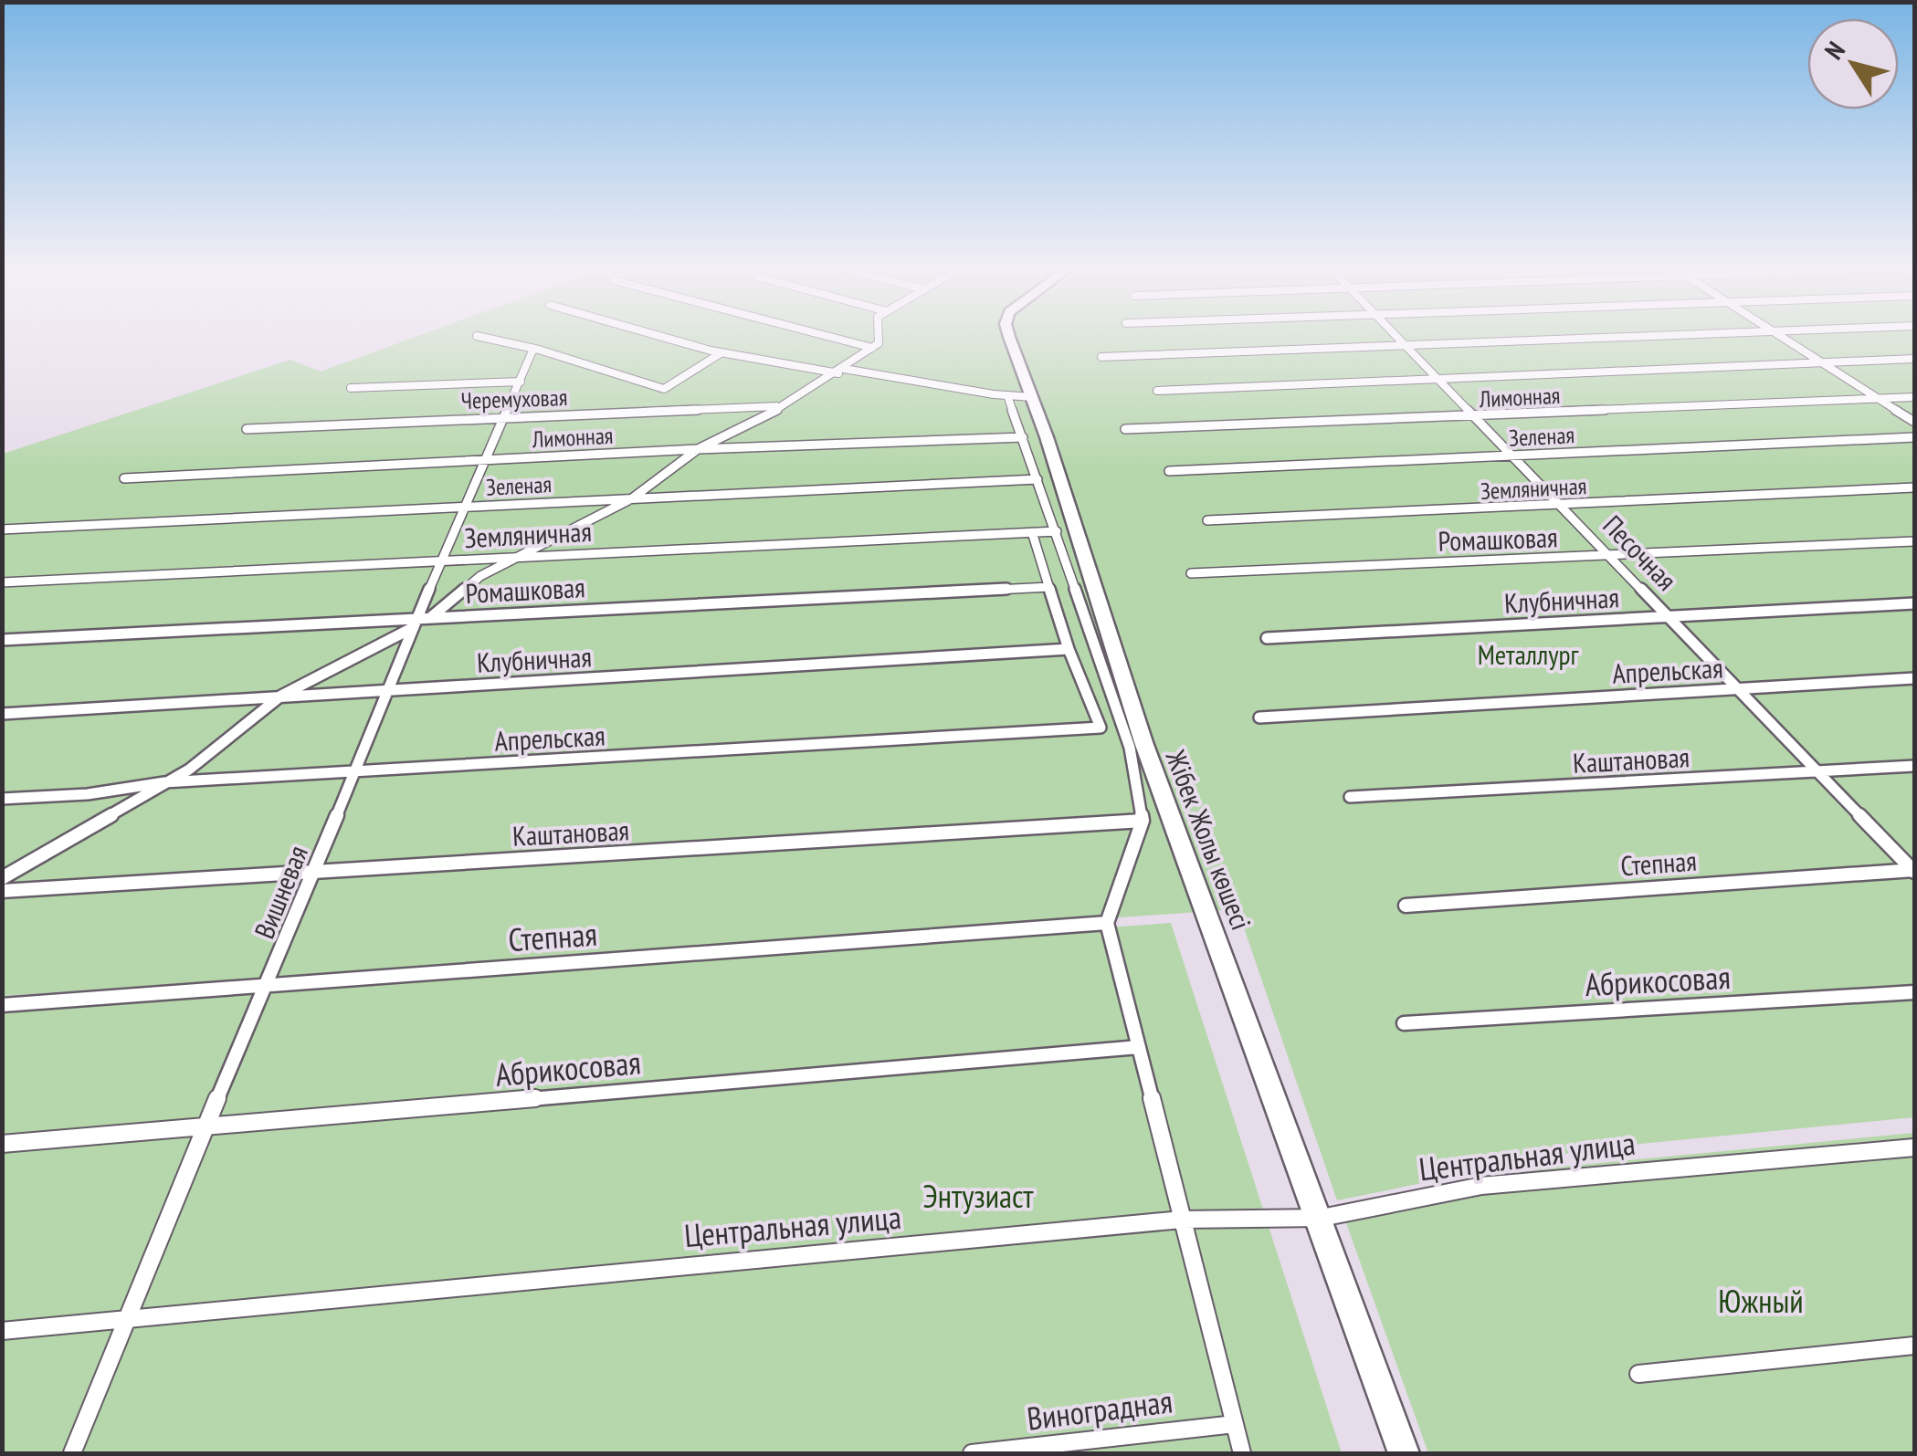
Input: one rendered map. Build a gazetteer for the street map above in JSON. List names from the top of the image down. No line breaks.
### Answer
{"streets":{"highway":["Жібек Жолы көшесі"],"street":["Лимонная","Черемуховая","Зеленая","Земляничная","Ромашковая","Песочная","Клубничная","Апрельская","Каштановая","Степная","Вишневая","Абрикосовая","Центральная улица","Виноградная"]},"crossings":[["Лимонная","Песочная"],["Лимонная","Вишневая"],["Черемуховая","Вишневая"],["Зеленая","Песочная"],["Зеленая","Вишневая"],["Земляничная","Песочная"],["Земляничная","Вишневая"],["Ромашковая","Песочная"],["Ромашковая","Вишневая"],["Песочная","Клубничная"],["Песочная","Апрельская"],["Песочная","Каштановая"],["Песочная","Степная"],["Клубничная","Апрельская"],["Клубничная","Вишневая"],["Апрельская","Вишневая"],["Каштановая","Вишневая"],["Жібек Жолы көшесі","Центральная улица"],["Степная","Вишневая"],["Вишневая","Абрикосовая"],["Вишневая","Центральная улица"]],"parks":["Металлург","Энтузиаст","Южный"],"north":"top left"}
